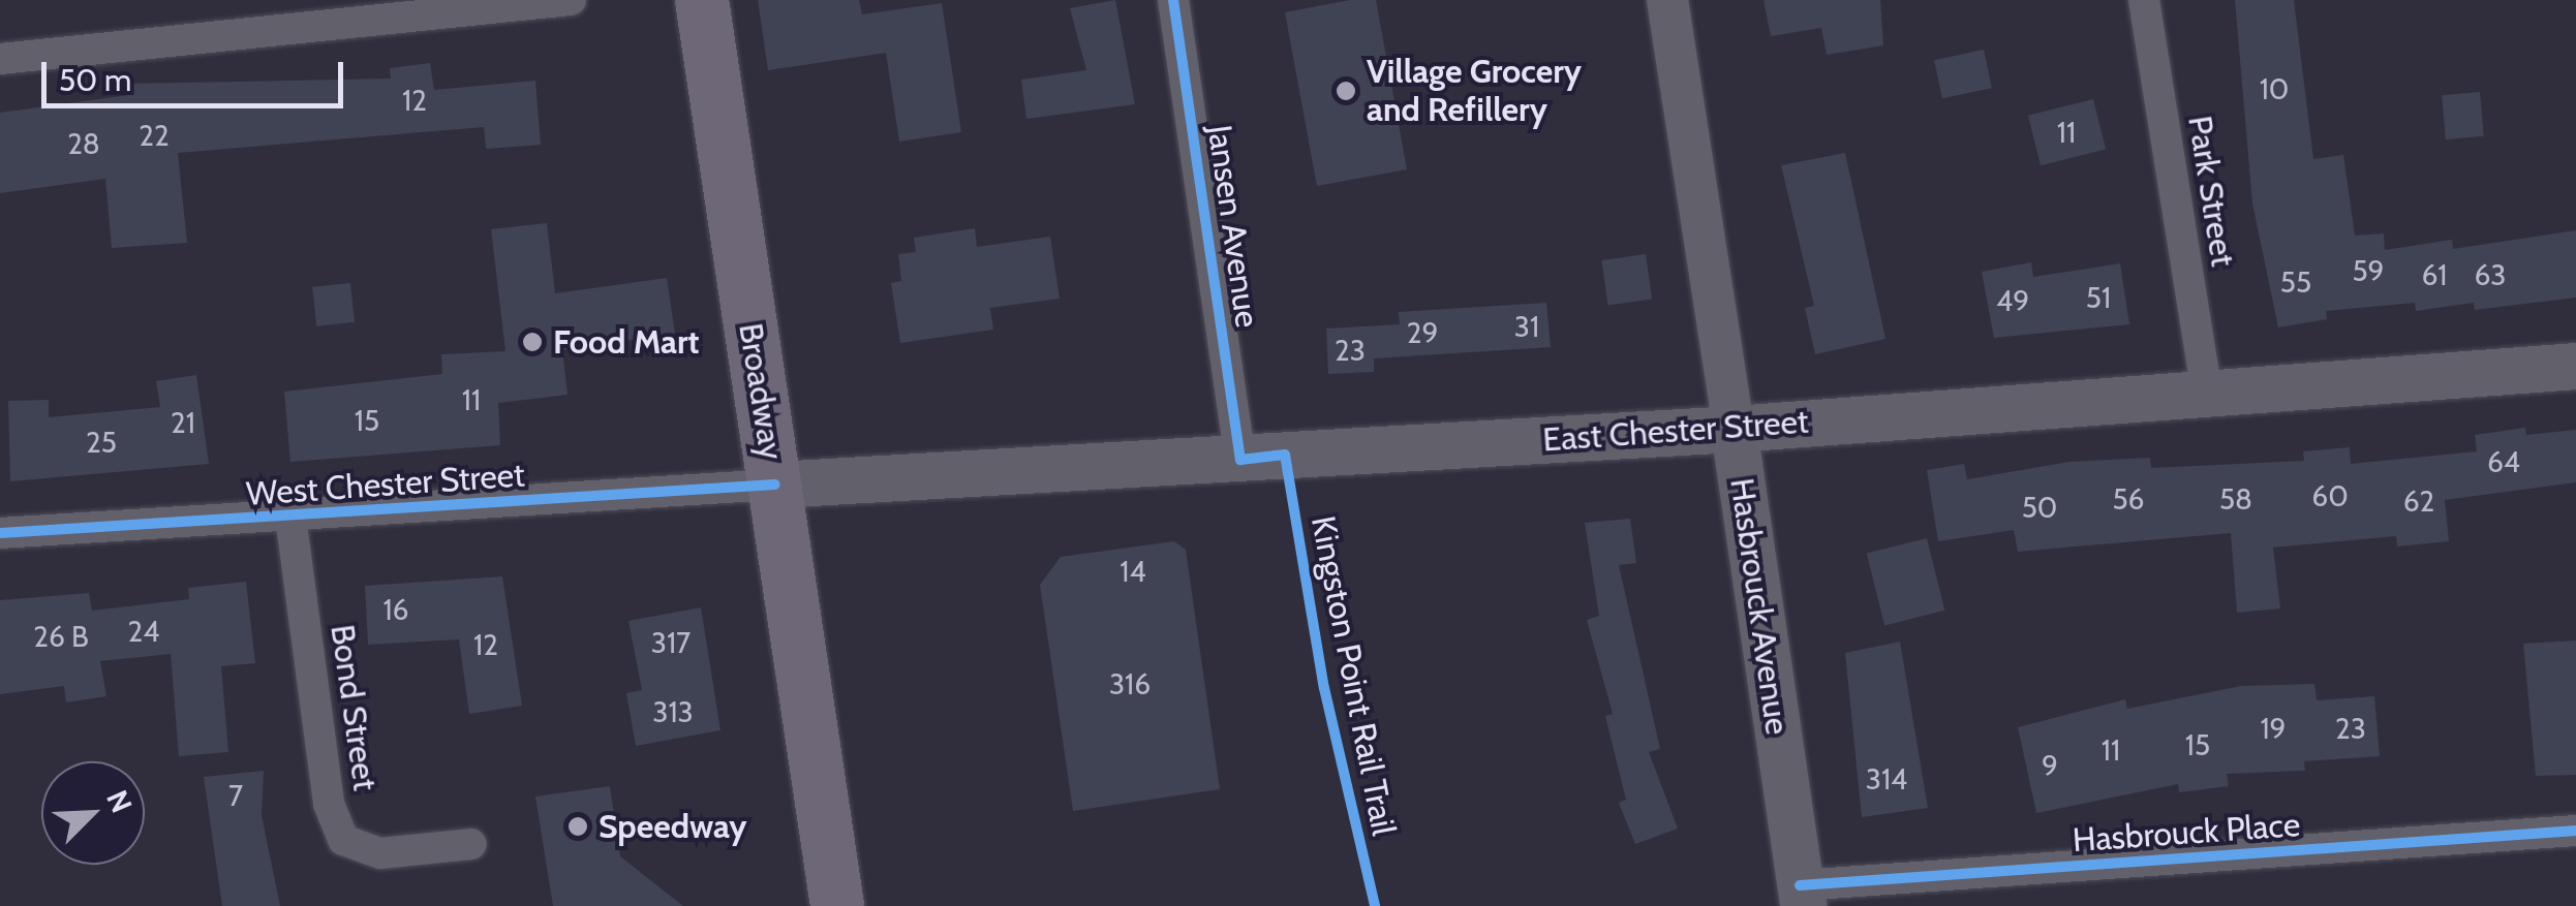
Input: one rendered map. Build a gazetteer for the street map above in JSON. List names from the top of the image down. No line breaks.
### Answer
{"streets":{"highway":["Broadway"],"main road":["East Chester Street","Hasbrouck Avenue"],"street":["Park Street","Jansen Avenue","West Chester Street","Bond Street","Hasbrouck Place"],"cycle path":["Kingston Point Rail Trail"]},"crossings":[["Park Street","East Chester Street"],["Jansen Avenue","East Chester Street"],["Broadway","East Chester Street"],["Broadway","West Chester Street"],["East Chester Street","West Chester Street"],["East Chester Street","Hasbrouck Avenue"],["West Chester Street","Bond Street"],["Hasbrouck Avenue","Hasbrouck Place"]],"places":["Village Grocery and Refillery","Food Mart","Speedway"],"house_numbers":["10","12","11","22","28","59","61","63","55","51","49","31","29","23","11","15","21","25","64","60","56","58","62","50","14","16","24","26 B","317","12","316","313","19","23","15","11","9","314","7"],"scale_bar":"50 m","north":"top right"}
